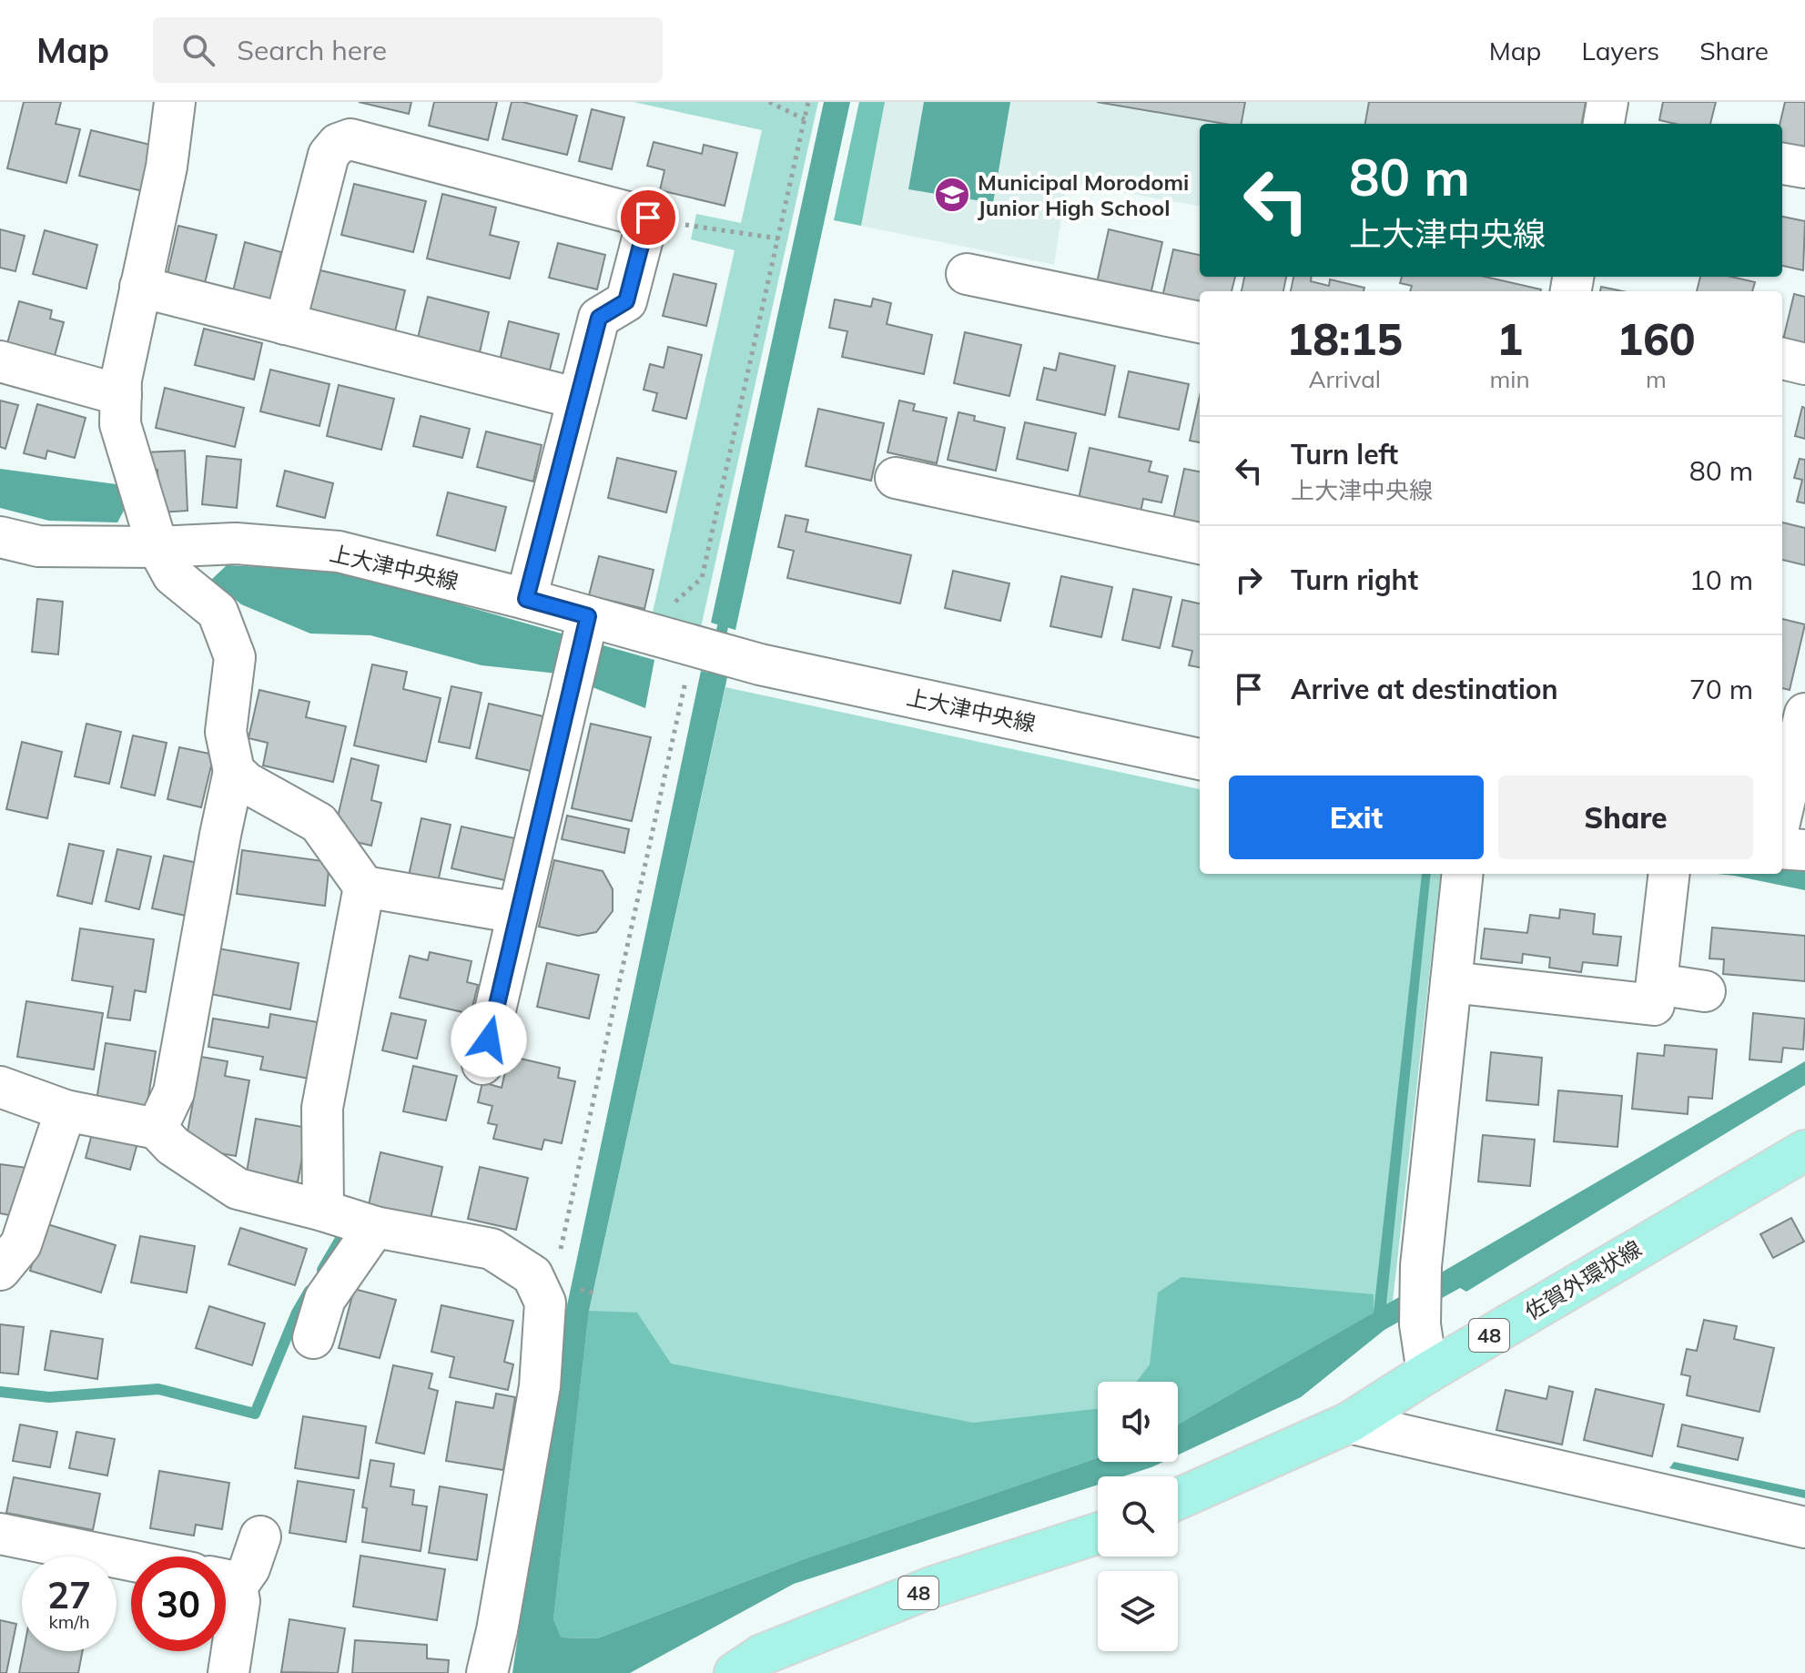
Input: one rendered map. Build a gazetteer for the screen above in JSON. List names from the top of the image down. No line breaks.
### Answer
{"streets":{"main road":["佐賀外環状線","48"],"street":["上大津中央線"]},"places":{"school or university":["Municipal Morodomi Junior High School"]},"page":{"header":"Map","search":"Search here","nav":["Map","Layers","Share"],"turn":["80 m","上大津中央線"],"eta":["18:15","Arrival","1","min","160","m"],"list":[{"name":"Turn left","note":"上大津中央線","value":"80 m"},{"name":"Turn right","value":"10 m"},{"name":"Arrive at destination","value":"70 m"}],"buttons":["Exit","Share"],"speed":"27 km/h","limit":"30"}}
